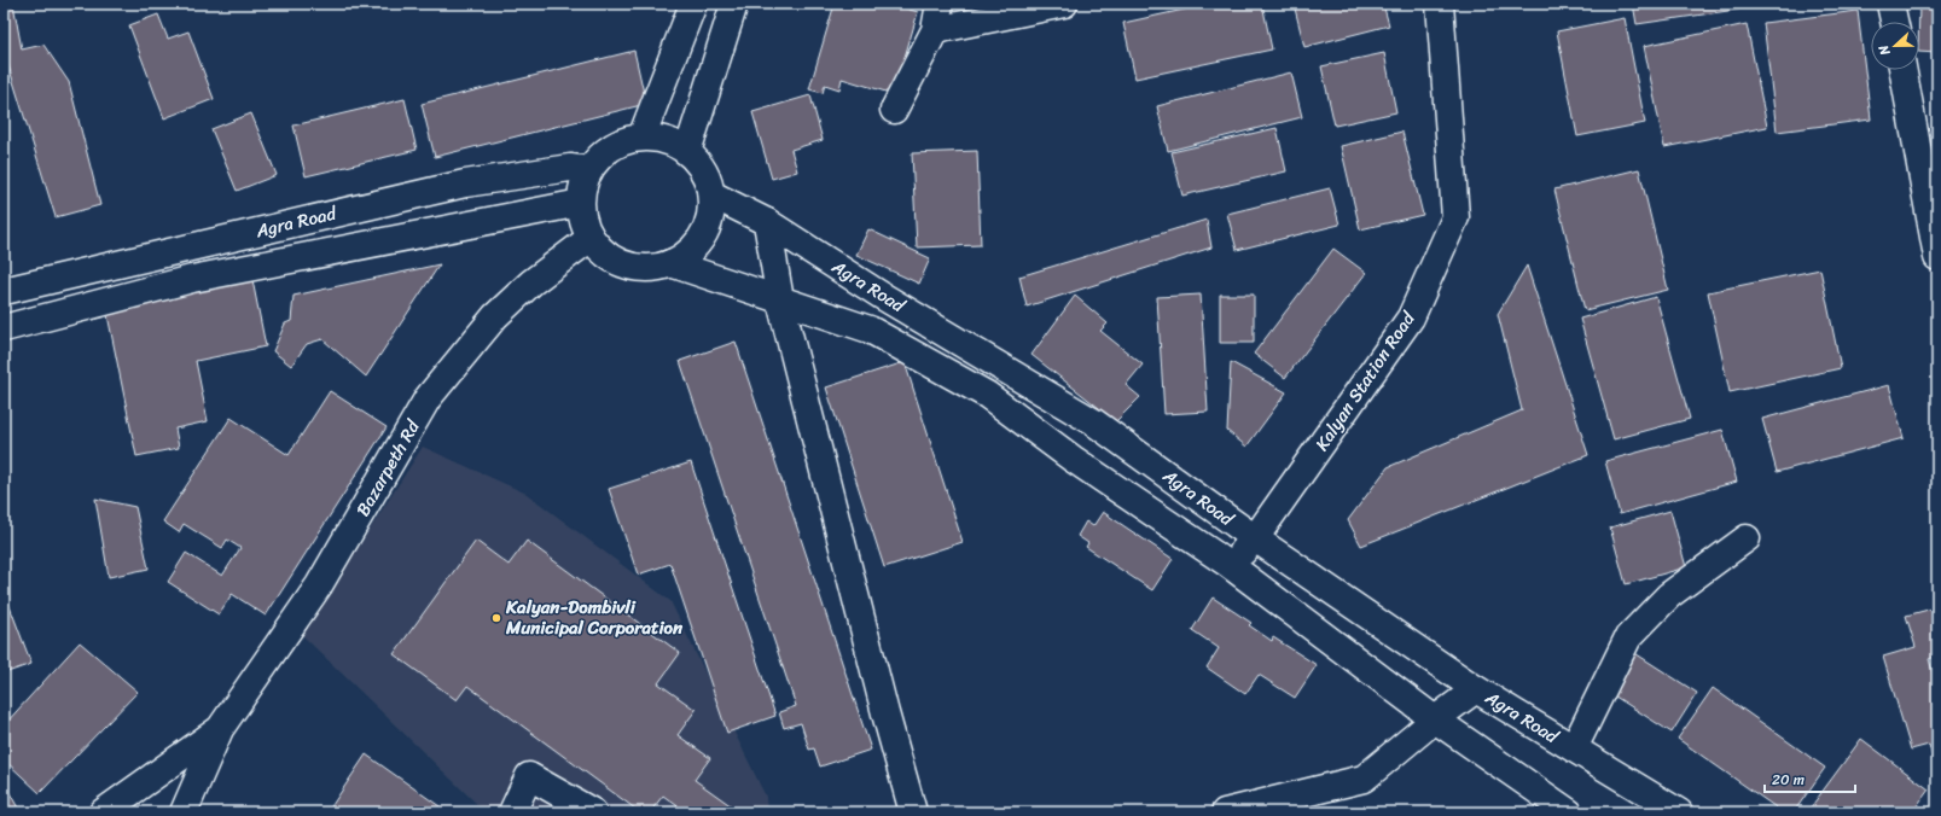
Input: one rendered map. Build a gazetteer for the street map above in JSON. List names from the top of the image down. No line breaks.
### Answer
{"streets":{"main road":["Agra Road","Kalyan Station Road","Bazarpeth Rd"]},"crossings":[["Agra Road","Kalyan Station Road"],["Agra Road","Bazarpeth Rd"]],"places":["Kalyan-Dombivli Municipal Corporation"],"scale_bar":"20 m","north":"left"}
